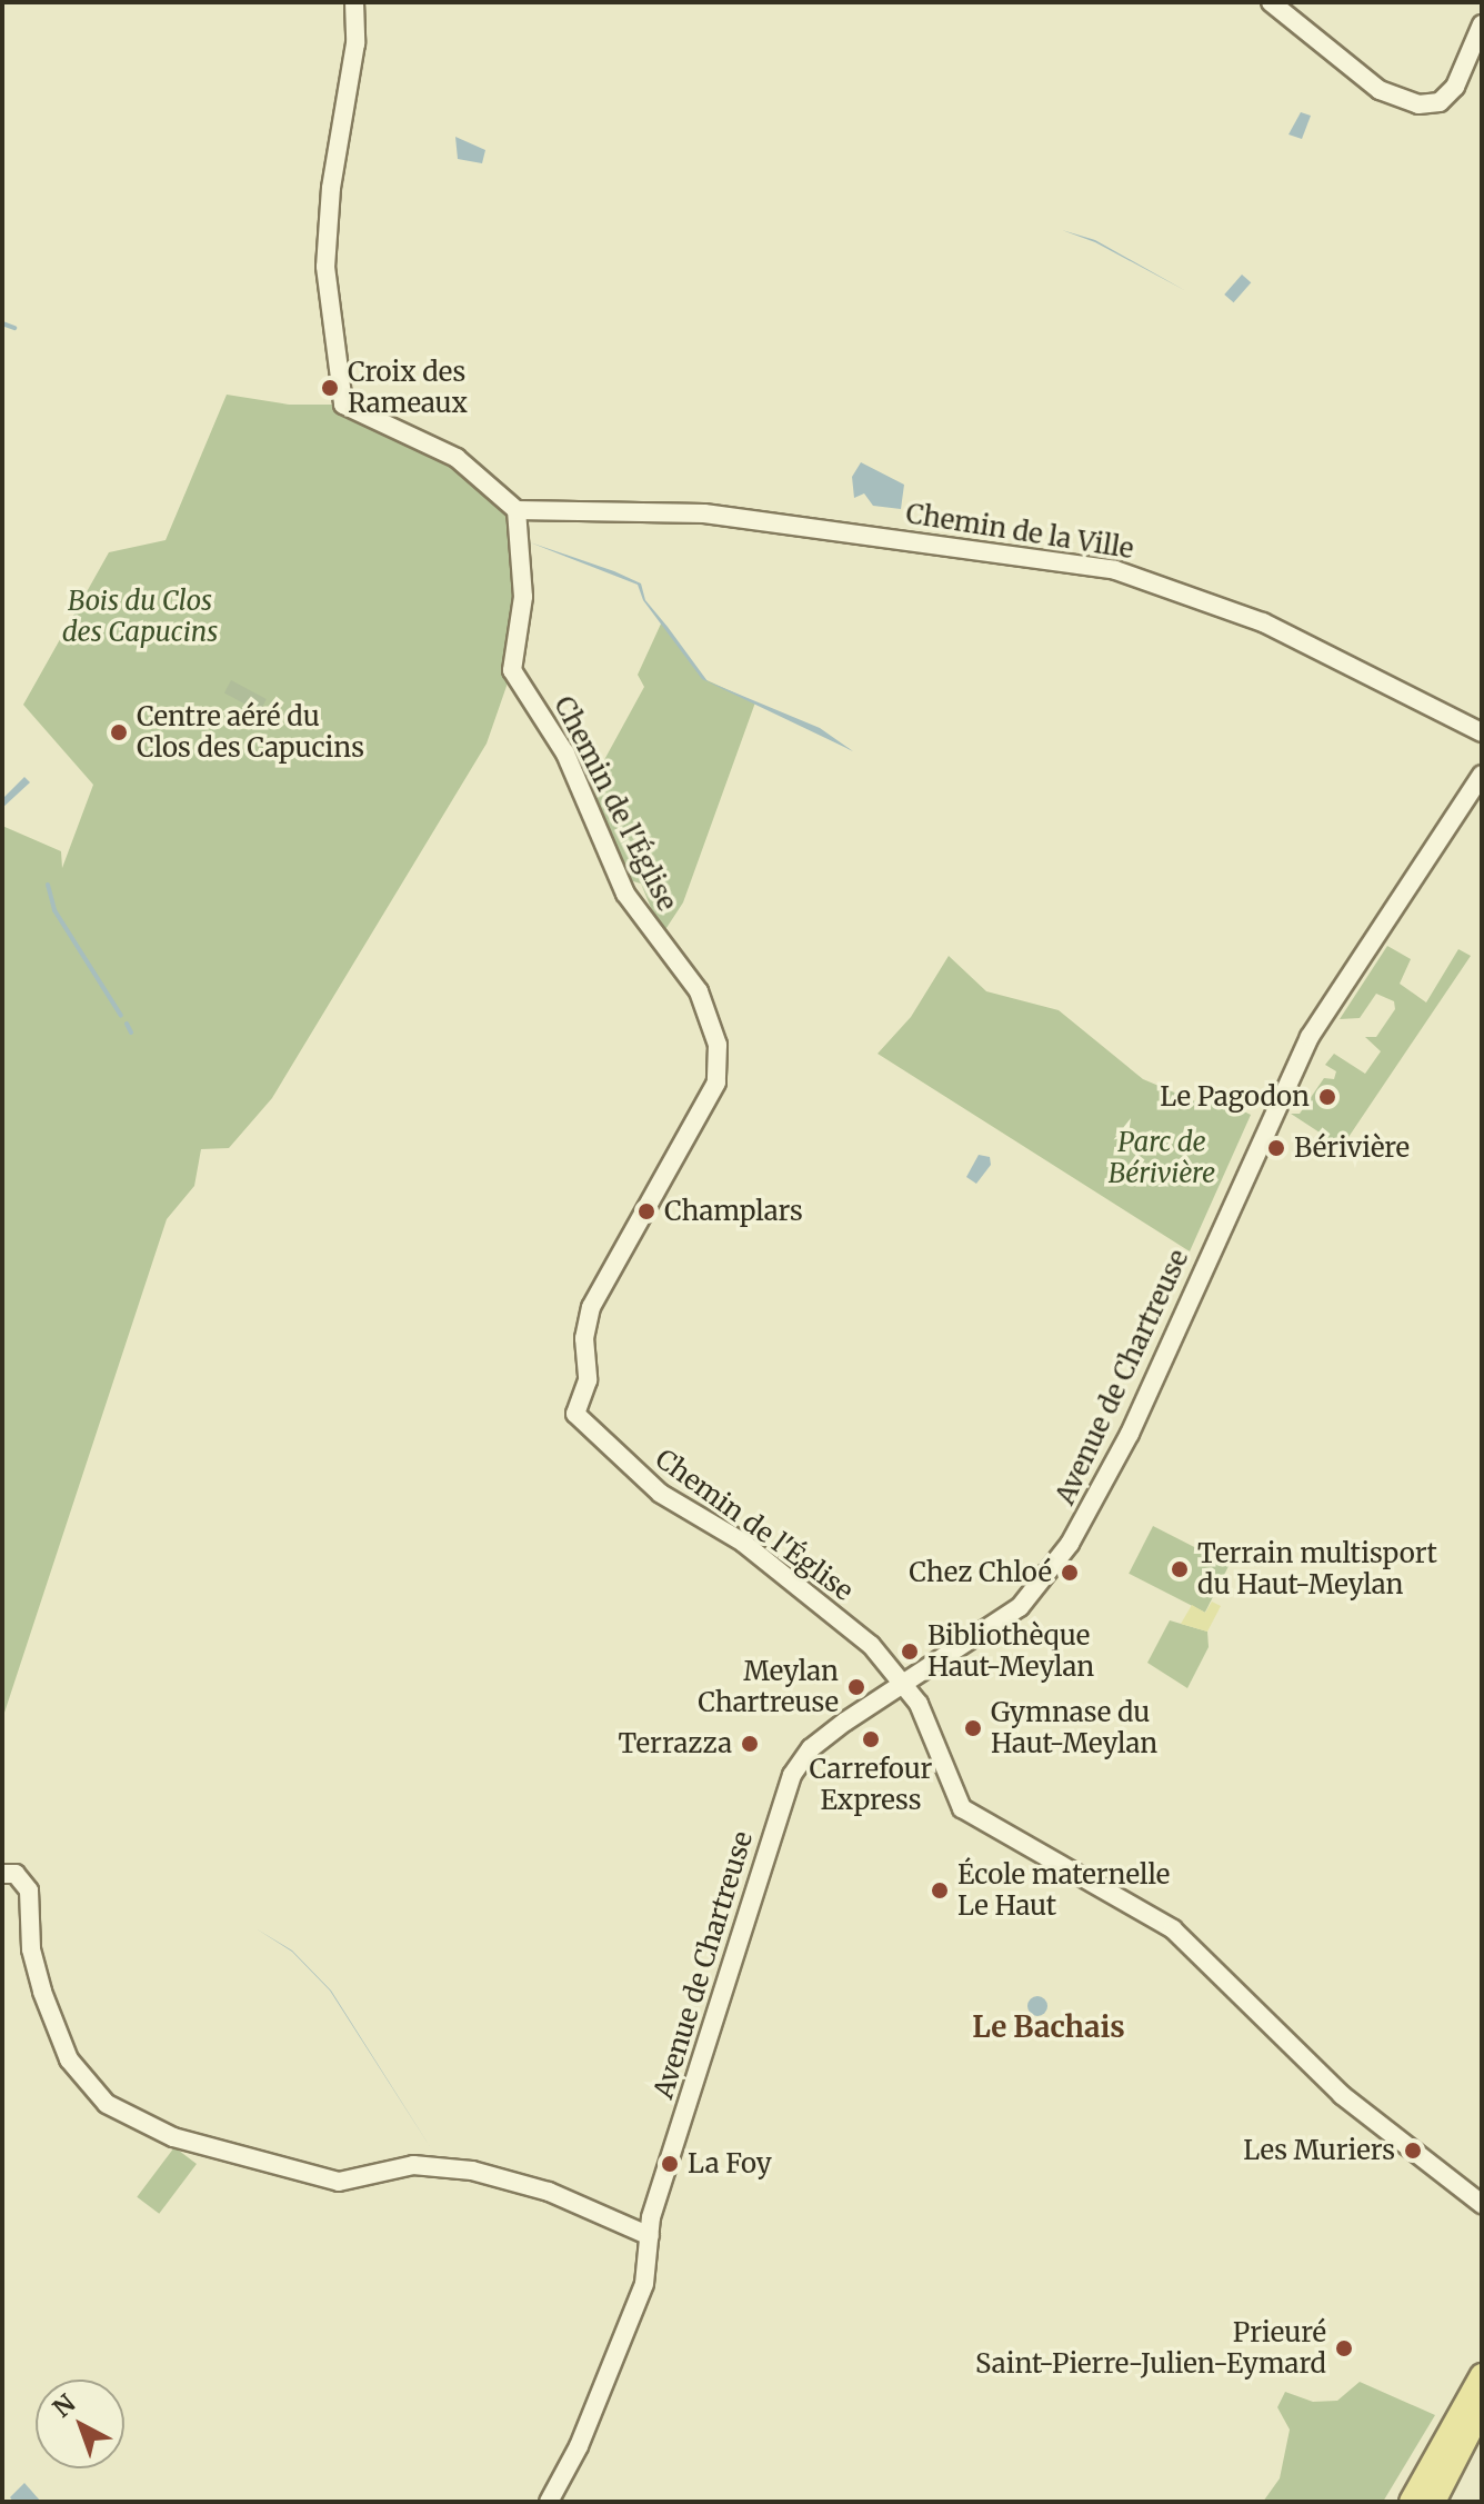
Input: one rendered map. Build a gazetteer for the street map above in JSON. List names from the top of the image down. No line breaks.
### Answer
{"streets":{"street":["Chemin de la Ville","Chemin de l'Église","Avenue de Chartreuse"]},"crossings":[["Chemin de la Ville","Chemin de l'Église"],["Chemin de l'Église","Avenue de Chartreuse"]],"districts":["Le Bachais"],"parks":["Bois du Clos des Capucins","Parc de Bérivière"],"places":["Croix des Rameaux","Centre aéré du Clos des Capucins","Le Pagodon","Bérivière","Champlars","Terrain multisport du Haut-Meylan","Chez Chloé","Bibliothèque Haut-Meylan","Meylan Chartreuse","Gymnase du Haut-Meylan","Carrefour Express","Terrazza","École maternelle Le Haut","Les Muriers","La Foy","Prieuré Saint-Pierre-Julien-Eymard"],"north":"top left"}
